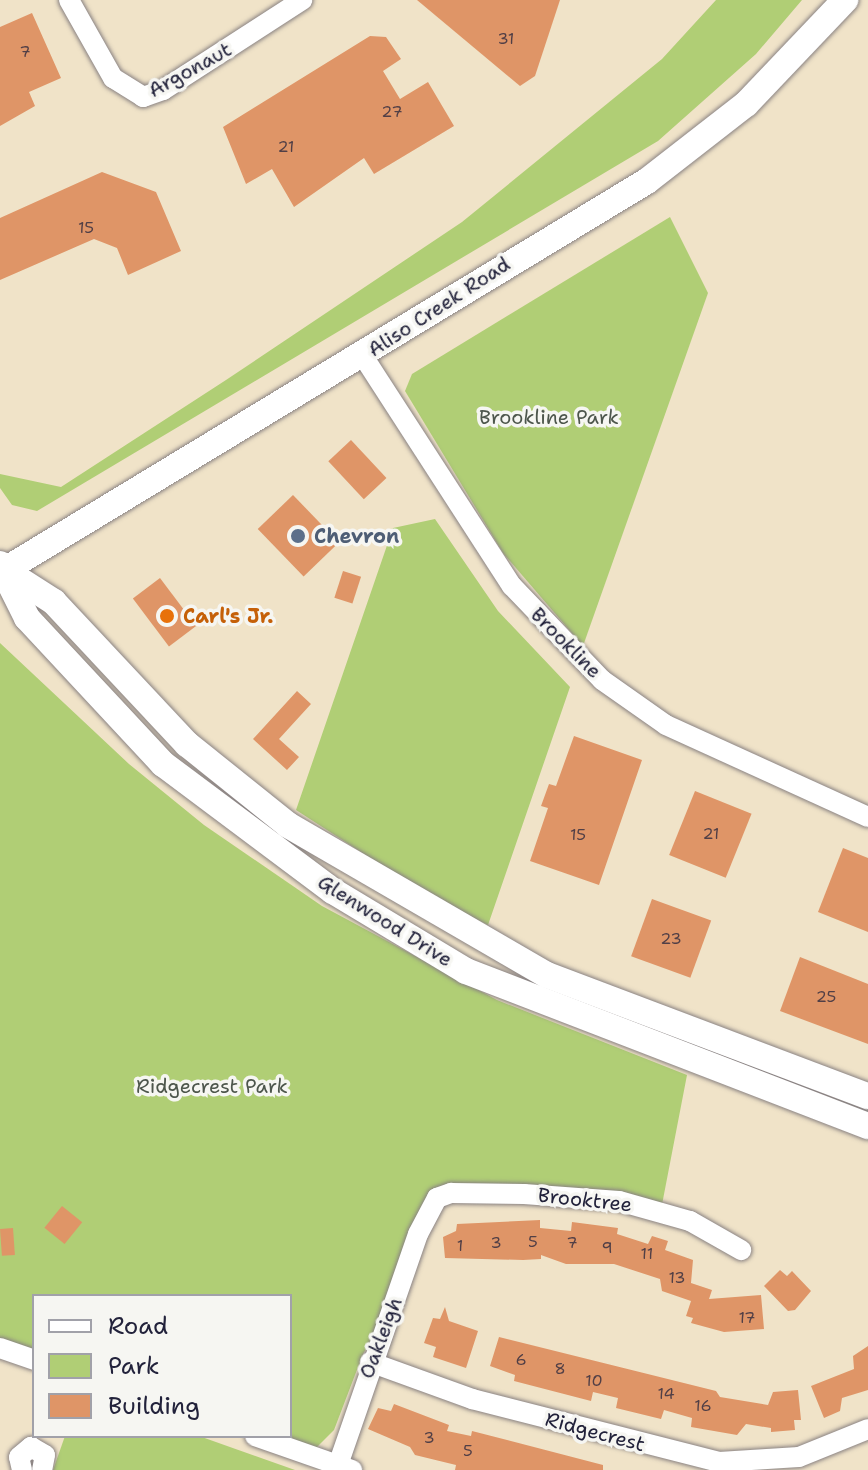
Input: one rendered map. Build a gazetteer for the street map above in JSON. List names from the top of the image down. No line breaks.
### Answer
{"streets":{"main road":["Aliso Creek Road","Glenwood Drive"],"street":["Argonaut","Brookline","Brooktree","Oakleigh","Ridgecrest"]},"crossings":[["Aliso Creek Road","Brookline"],["Aliso Creek Road","Glenwood Drive"],["Brooktree","Oakleigh"],["Oakleigh","Ridgecrest"]],"parks":["Brookline Park","Ridgecrest Park"],"places":["Chevron","Carl's Jr."],"house_numbers":["31","7","27","21","15","21","15","23","25","5","3","7","1","9","11","13","17","6","8","10","14","16","3","5"],"legend":["Road","Park","Building"]}
